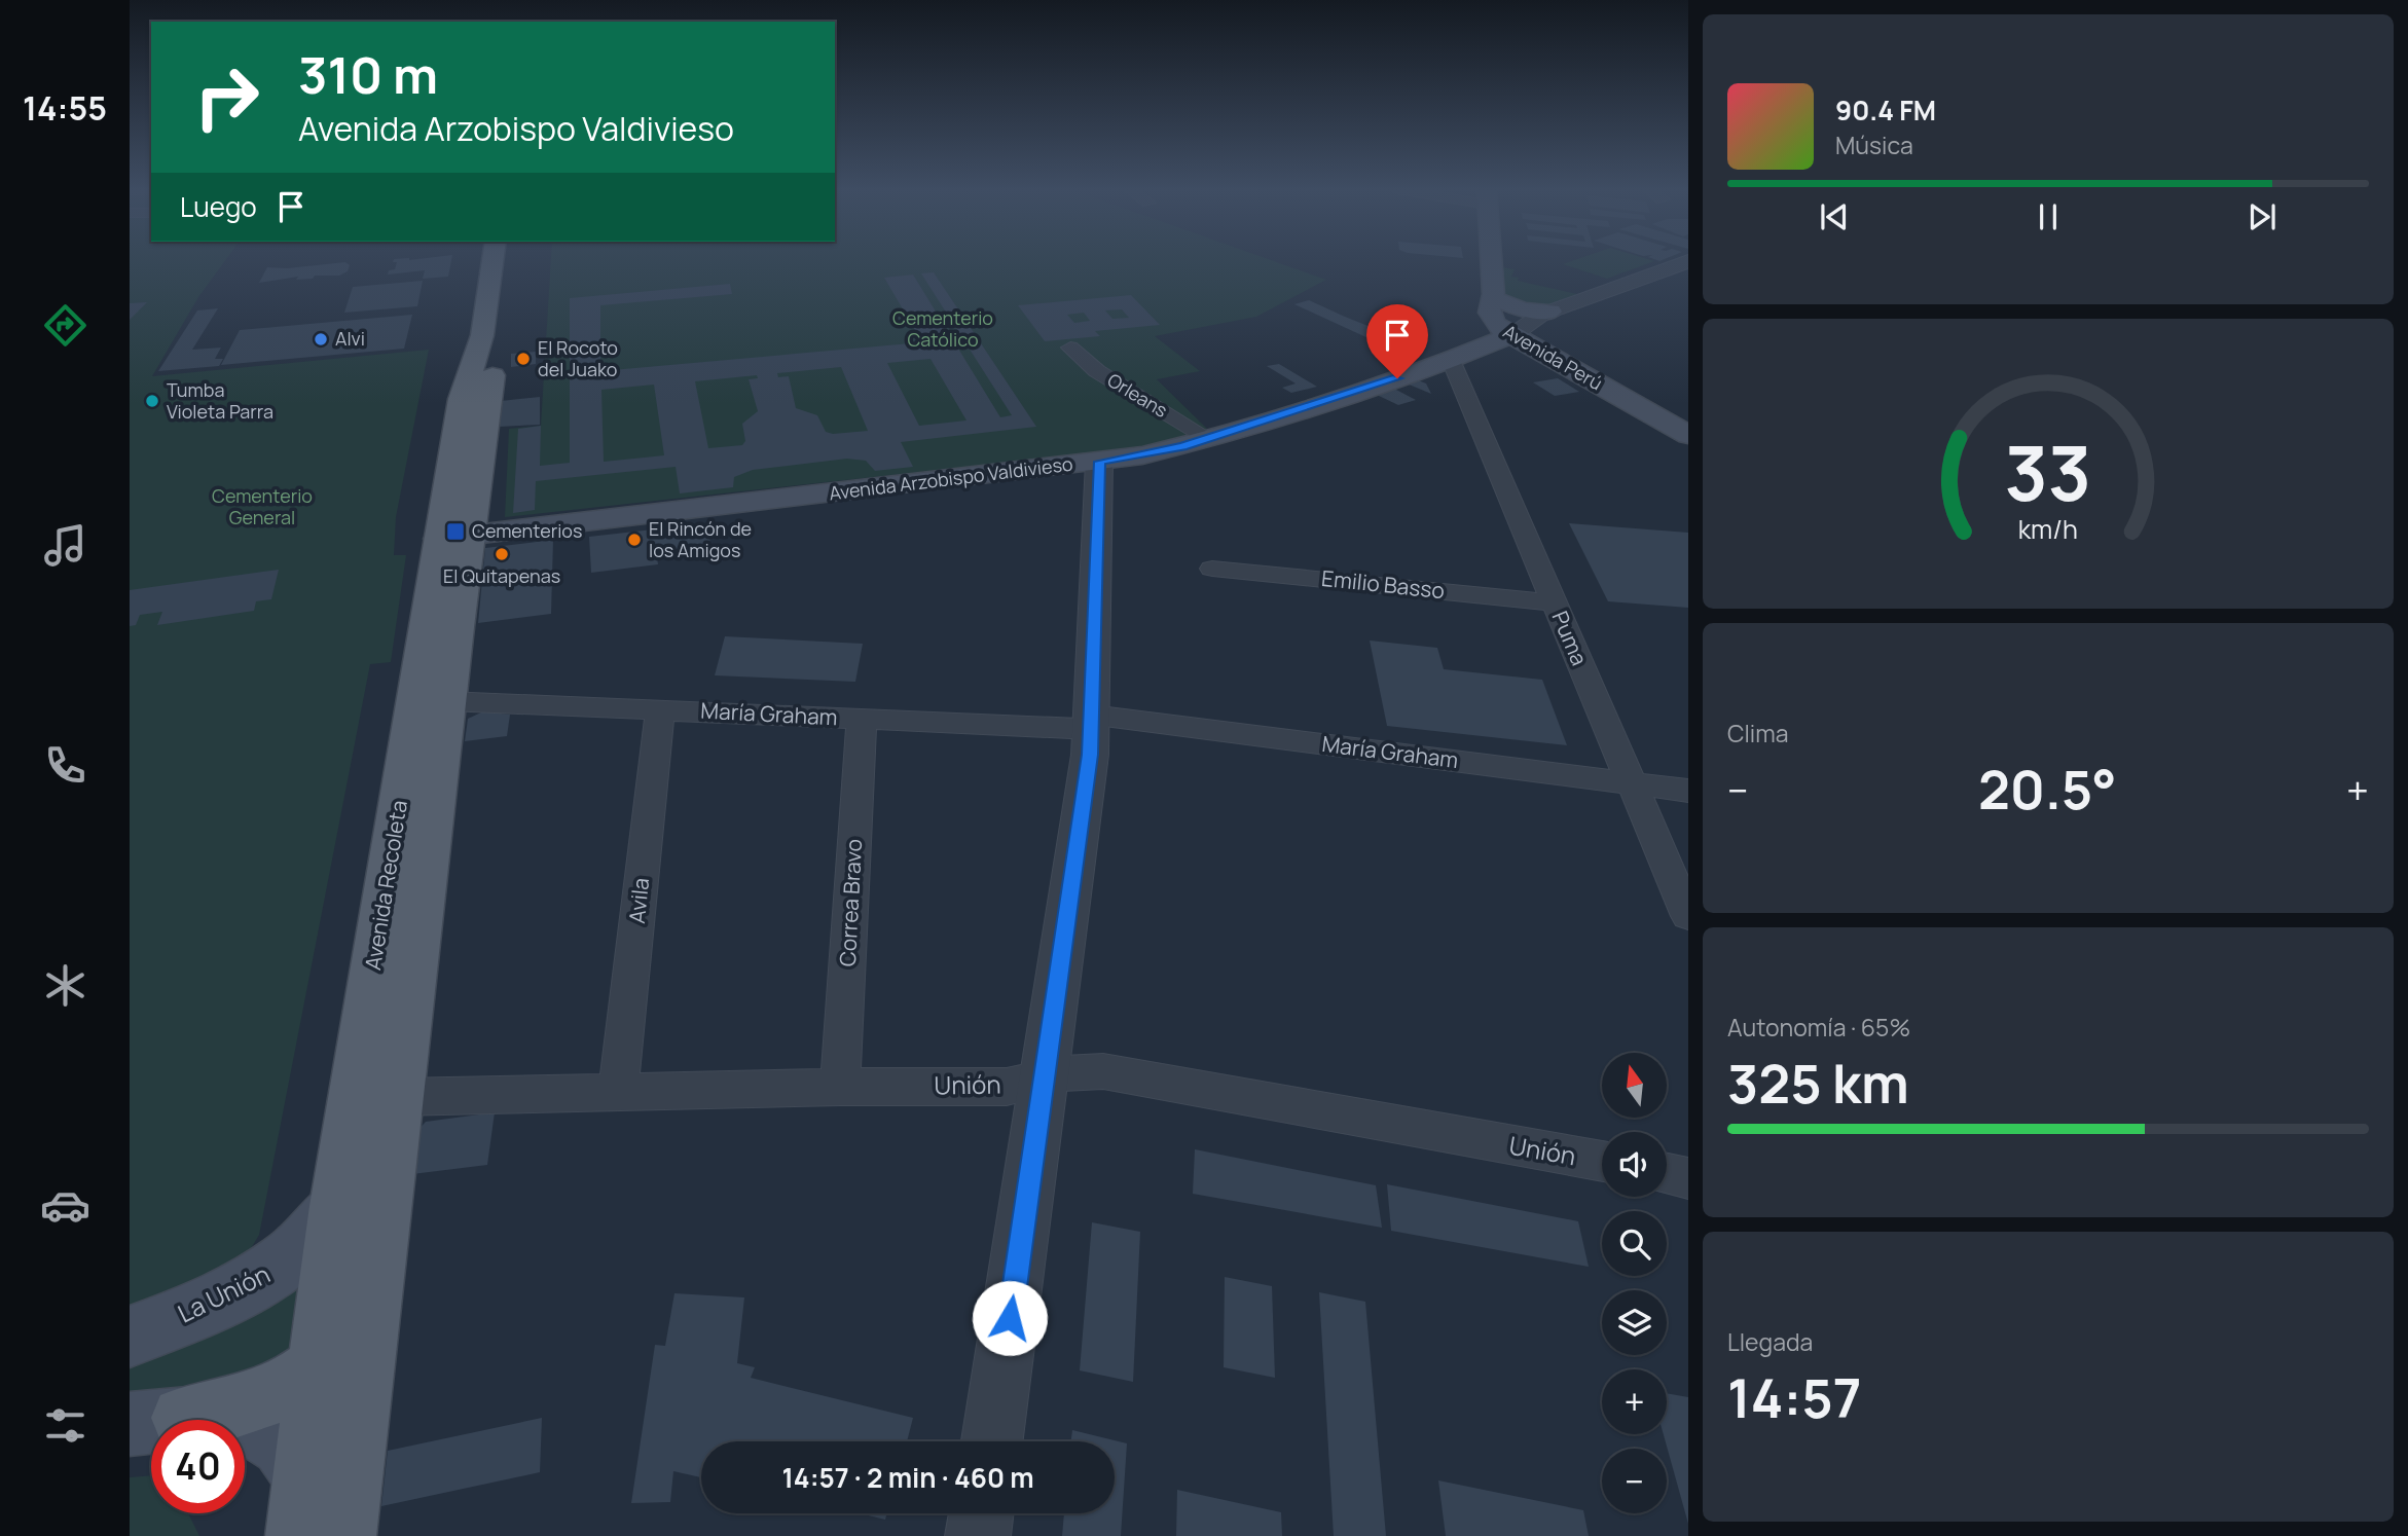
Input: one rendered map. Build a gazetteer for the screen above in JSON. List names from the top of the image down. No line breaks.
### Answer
{"streets":{"main road":["Avenida Perú","Avenida Arzobispo Valdivieso","Avenida Recoleta","La Unión"],"street":["Orleans","Emilio Basso","Puma","María Graham","Avila","Correa Bravo","Unión"]},"crossings":[["Avenida Perú","Avenida Arzobispo Valdivieso"],["Orleans","Avenida Arzobispo Valdivieso"],["Avenida Arzobispo Valdivieso","Puma"],["Avenida Arzobispo Valdivieso","Avenida Recoleta"],["Emilio Basso","Puma"],["Puma","María Graham"],["María Graham","Avenida Recoleta"],["María Graham","Avila"],["María Graham","Correa Bravo"],["Avenida Recoleta","Unión"],["Avenida Recoleta","La Unión"],["Avila","Unión"],["Correa Bravo","Unión"]],"parks":["Cementerio Católico","Cementerio General"],"places":{"other":["Alvi","El Rocoto del Juako","Tumba Violeta Parra","El Rincón de los Amigos","El Quitapenas"],"transit":["Cementerios"]},"north":"top","page":{"tabs":"14:55","turn":["310 m","Avenida Arzobispo Valdivieso"],"song":["90.4 FM","Música"],"then":"Luego","tile":["Clima",["Autonomía · 65%","325 km"],["Llegada","14:57"]],"heat":["−","20.5°","+"],"map_buttons":["+","−"],"limit":"40","trip":"14:57 · 2 min · 460 m","gauge":["33","km/h"]}}
